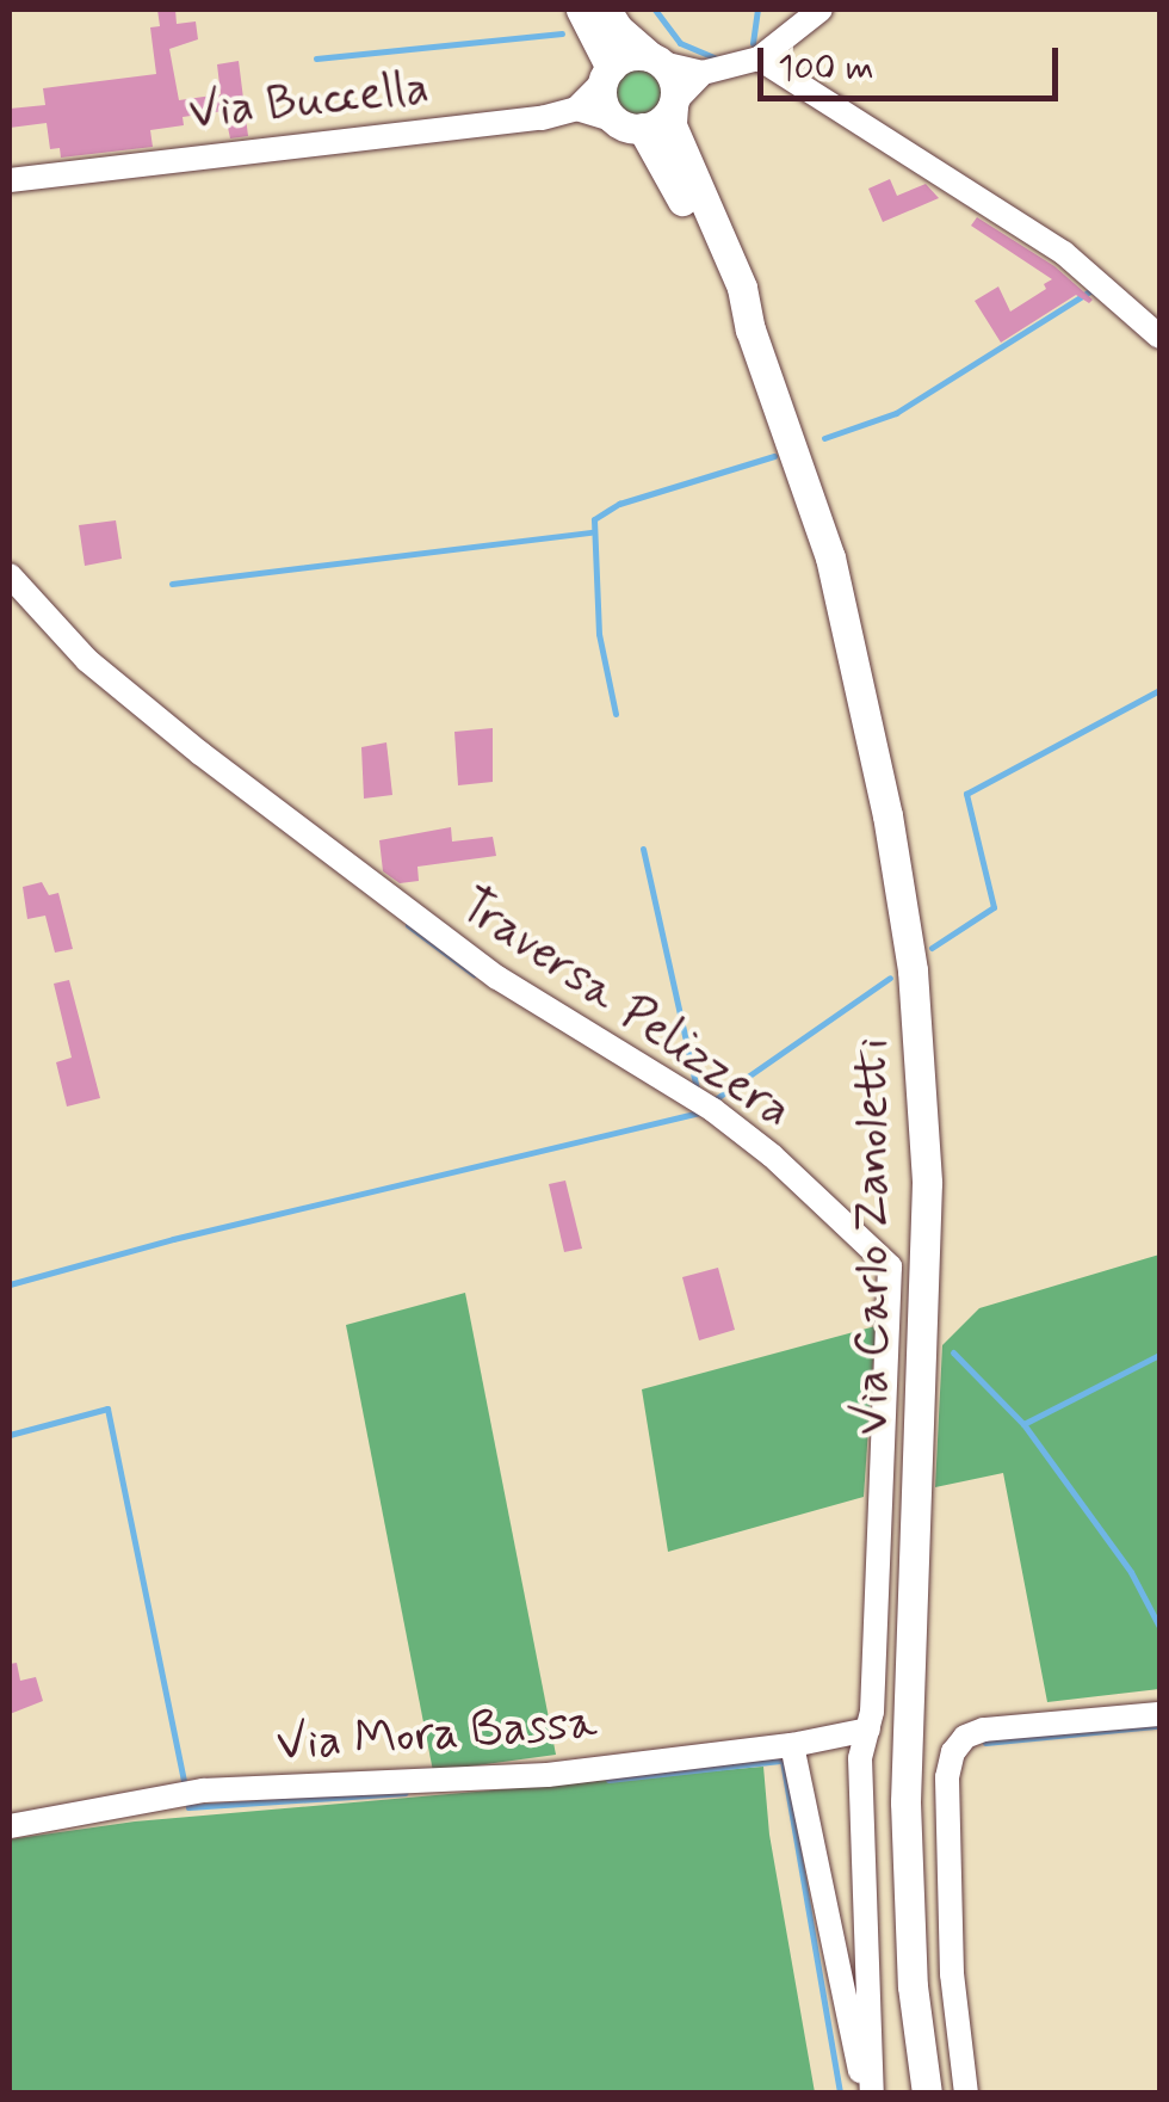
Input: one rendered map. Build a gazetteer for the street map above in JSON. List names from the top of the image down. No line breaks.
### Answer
{"streets":{"main road":["Via Carlo Zanoletti"],"street":["Via Buccella","Traversa Pelizzera","Via Mora Bassa"]},"crossings":[["Via Buccella","Via Carlo Zanoletti"],["Traversa Pelizzera","Via Mora Bassa"]],"scale_bar":"100 m"}
